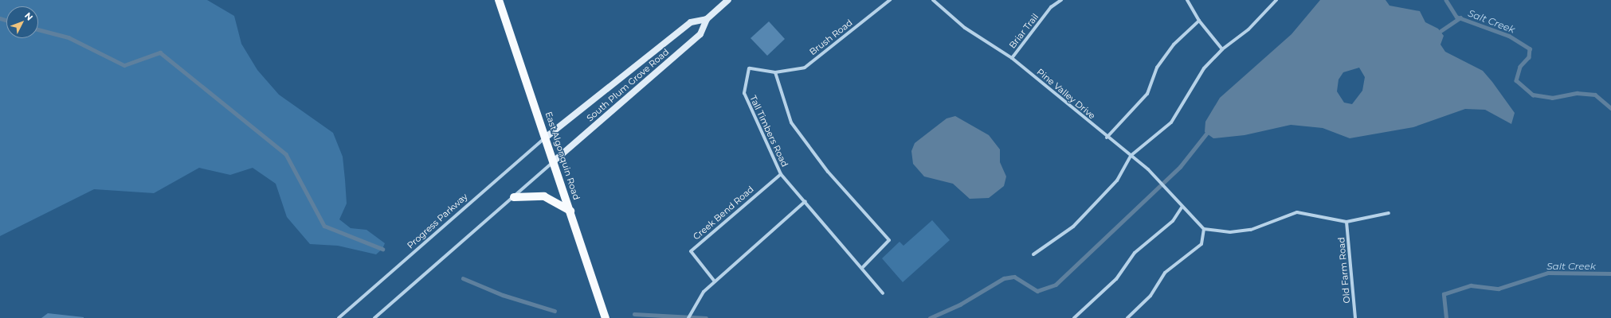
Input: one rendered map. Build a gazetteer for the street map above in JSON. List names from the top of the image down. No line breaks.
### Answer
{"streets":{"main road":["East Algonquin Road"],"street":["Briar Trail","Brush Road","South Plum Grove Road","Pine Valley Drive","Tall Timbers Road","Creek Bend Road","Progress Parkway","Old Farm Road"]},"crossings":[["Briar Trail","Pine Valley Drive"],["Brush Road","Tall Timbers Road"],["South Plum Grove Road","East Algonquin Road"],["South Plum Grove Road","Progress Parkway"],["Tall Timbers Road","Creek Bend Road"],["East Algonquin Road","Progress Parkway"]],"water":["Salt Creek"],"north":"top right"}
